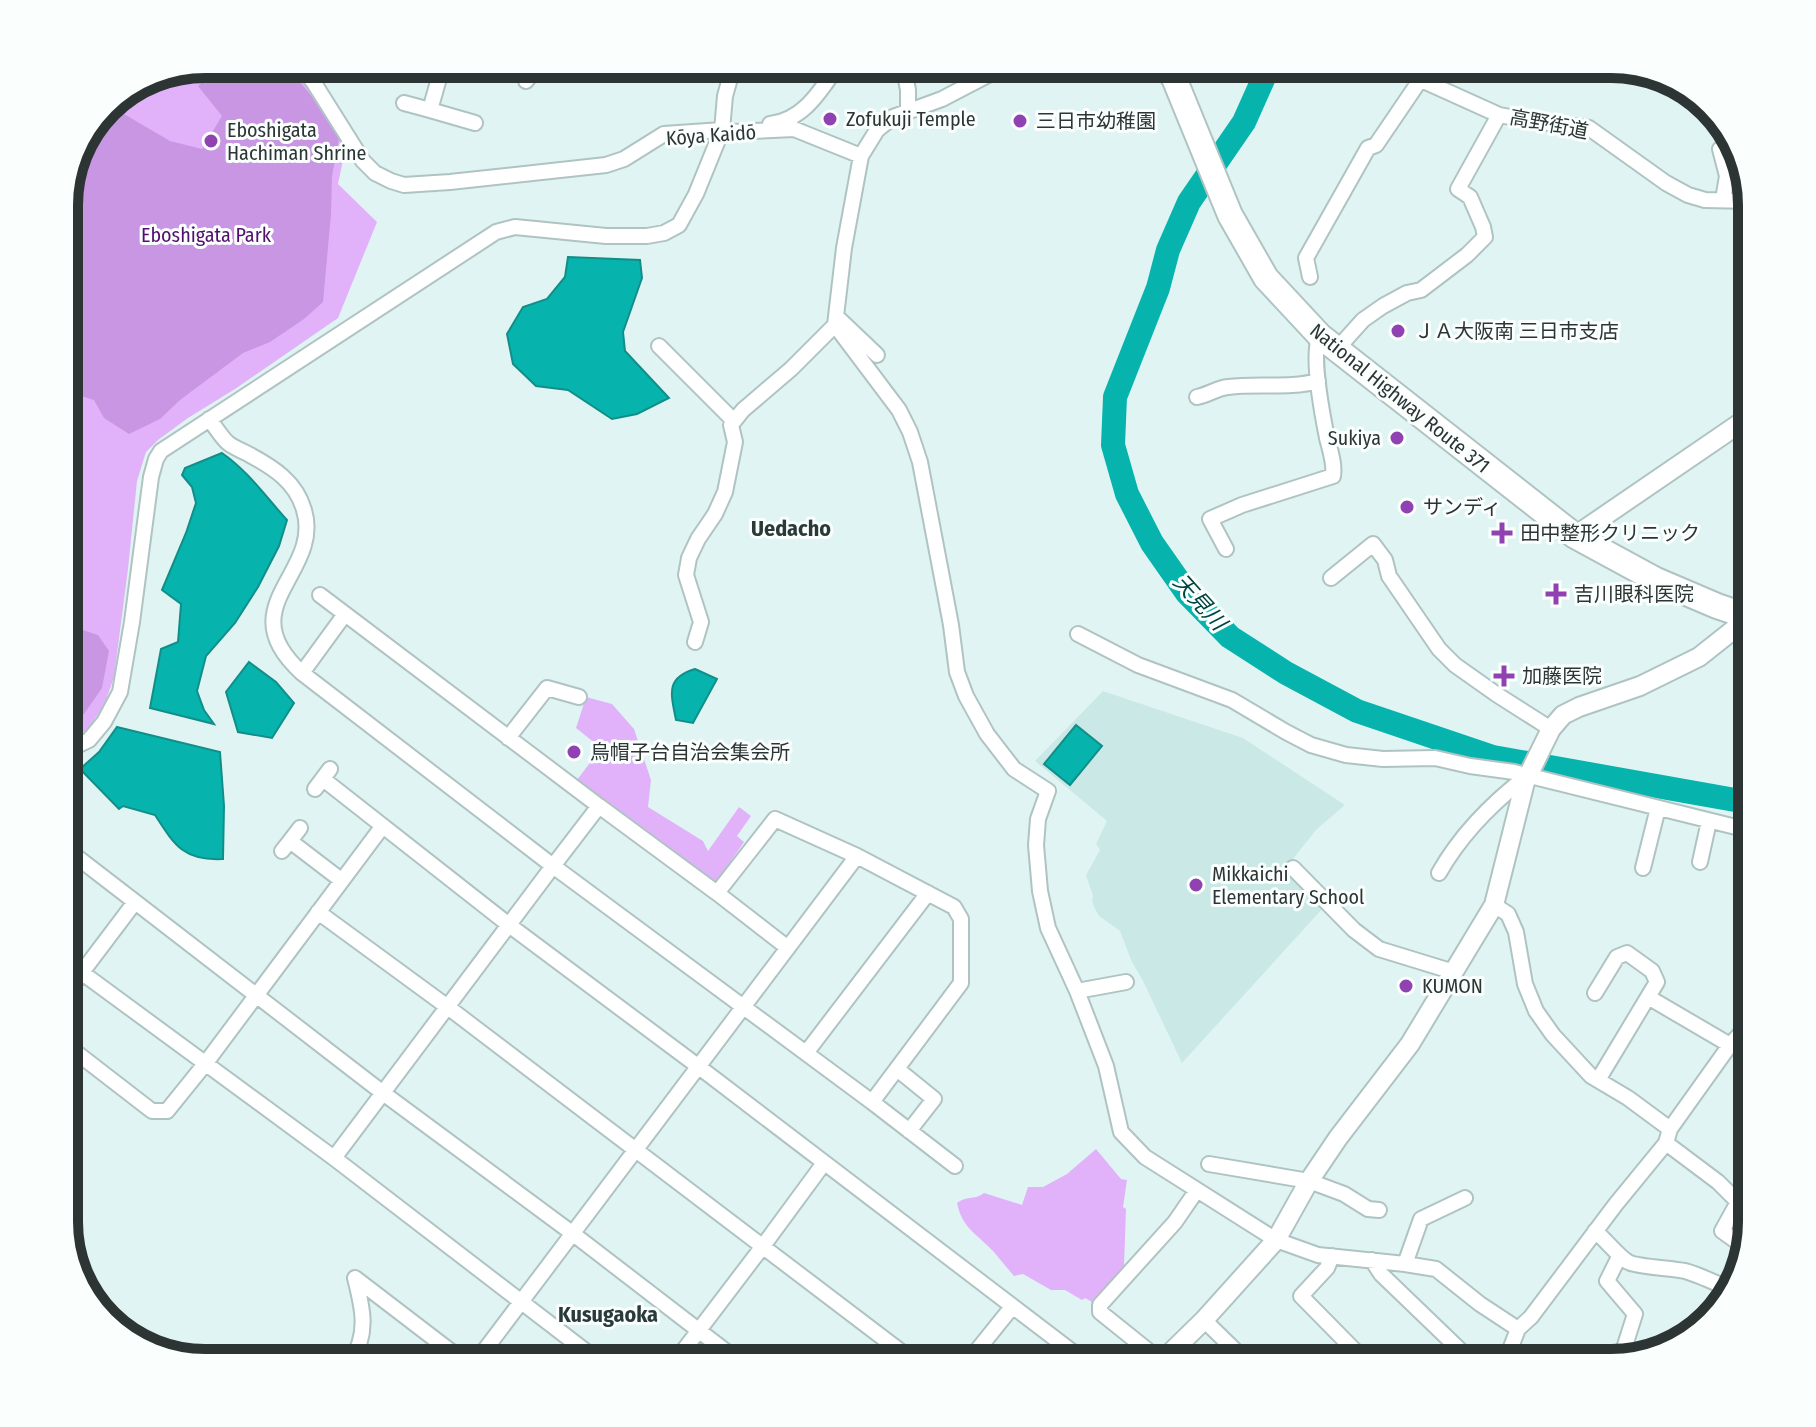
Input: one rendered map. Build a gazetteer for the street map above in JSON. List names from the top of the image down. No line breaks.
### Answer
{"streets":{"highway":["National Highway Route 371"],"street":["高野街道","Kōya Kaidō"]},"districts":["Uedacho","Kusugaoka"],"water":["天見川"],"parks":["Eboshigata Park"],"places":{"other":["Zofukuji Temple","三日市幼稚園","Eboshigata Hachiman Shrine","ＪＡ大阪南 三日市支店","Sukiya","サンディ","烏帽子台自治会集会所","Mikkaichi Elementary School","KUMON"],"health":["田中整形クリニック","吉川眼科医院","加藤医院"]}}
